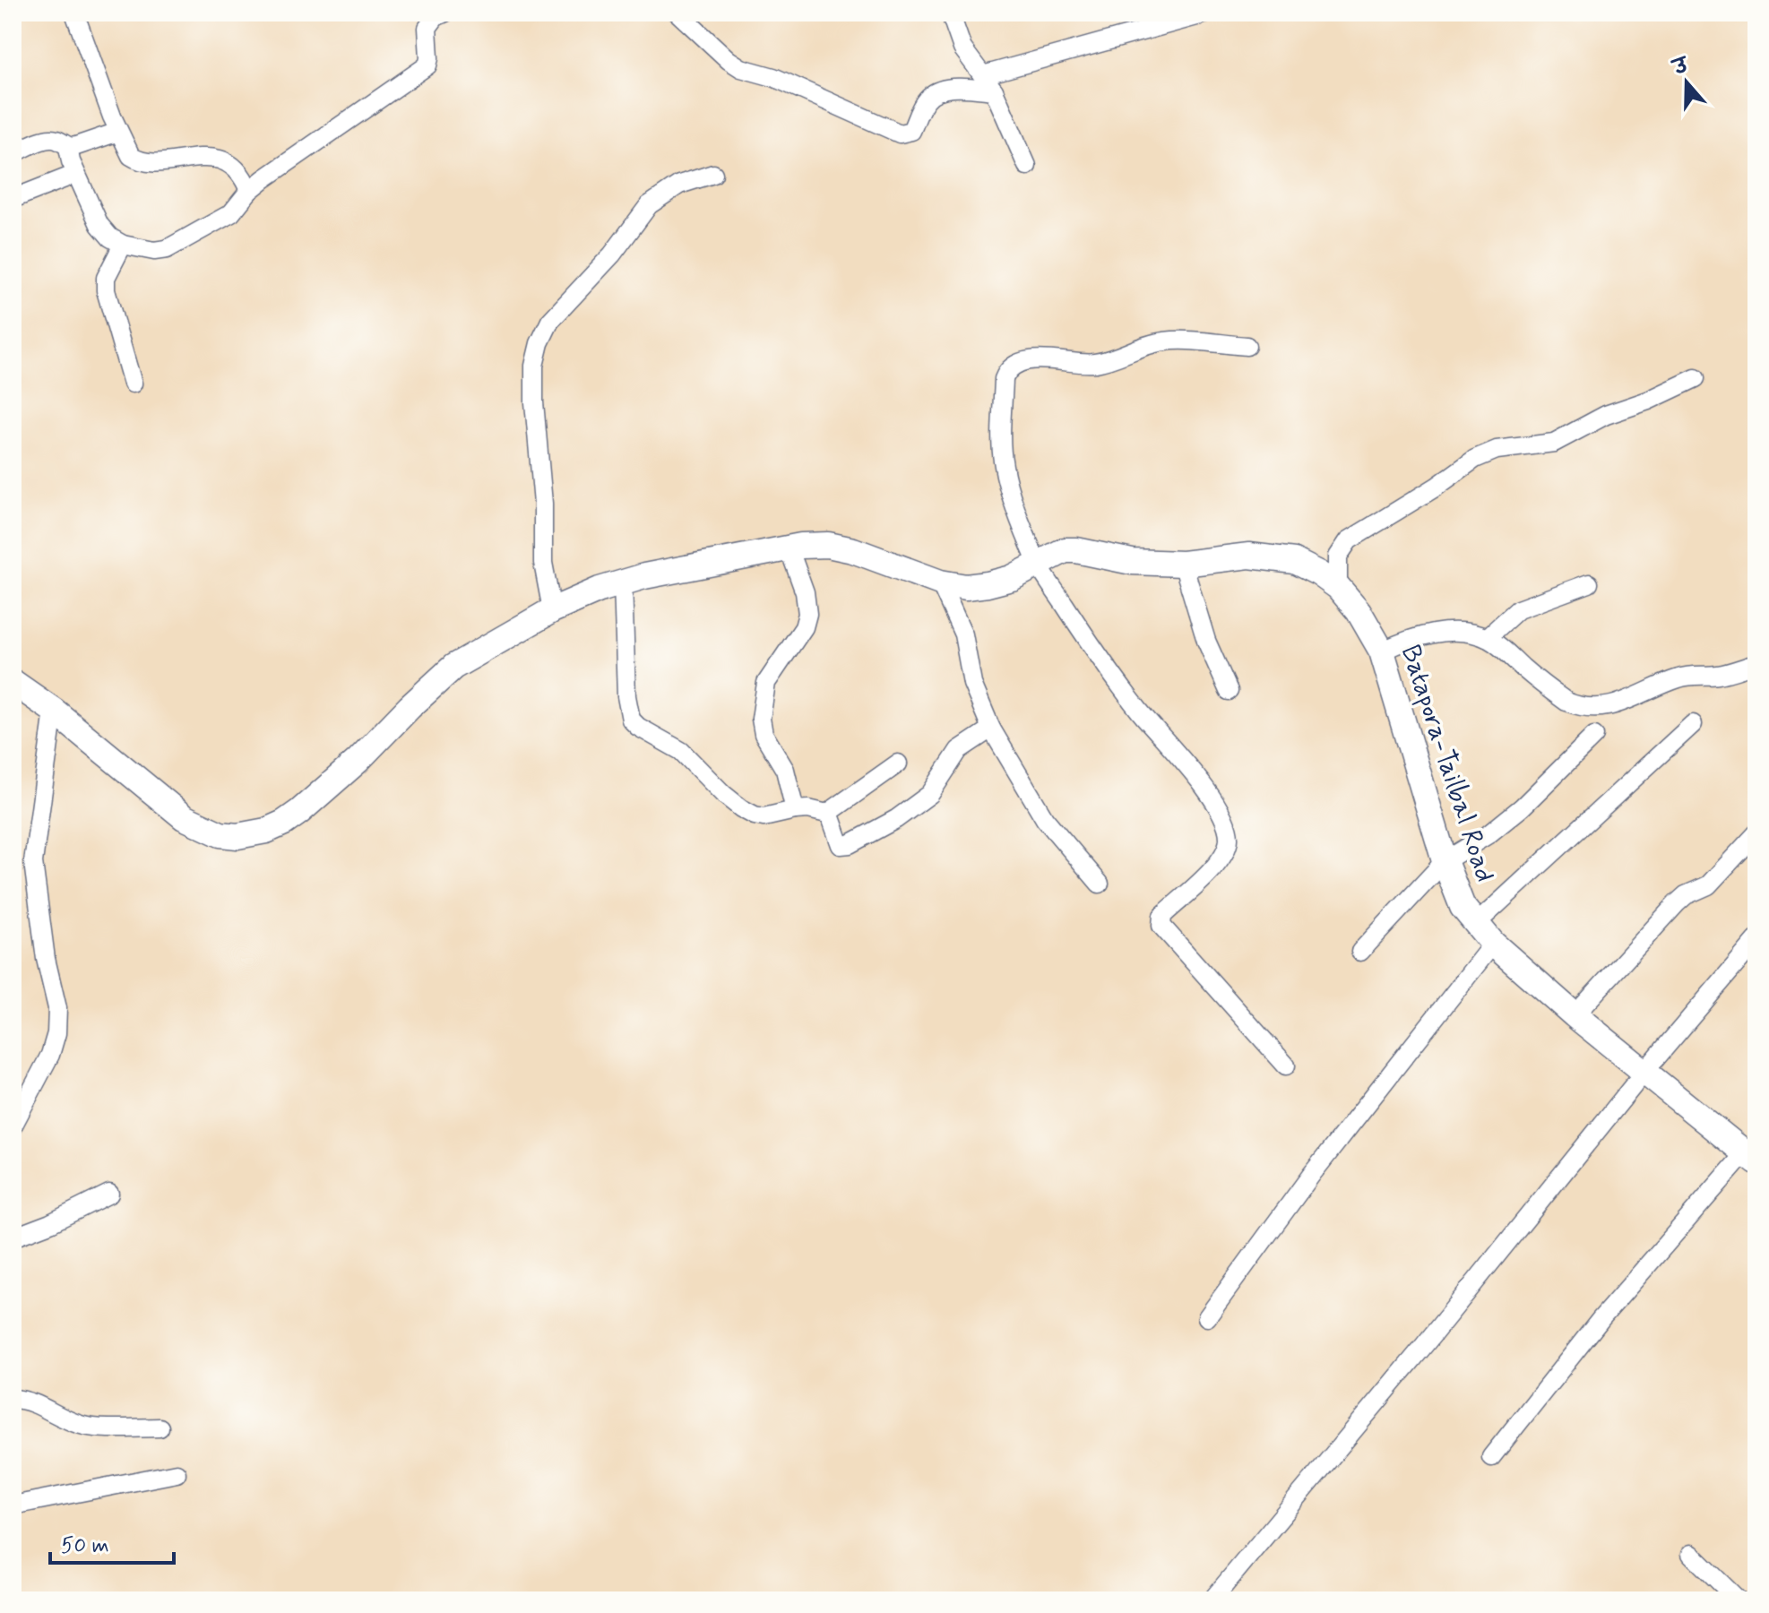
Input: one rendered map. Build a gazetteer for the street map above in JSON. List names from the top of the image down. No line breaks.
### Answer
{"streets":{"main road":["Batapora-Tailbal Road"]},"scale_bar":"50 m","north":"top"}
